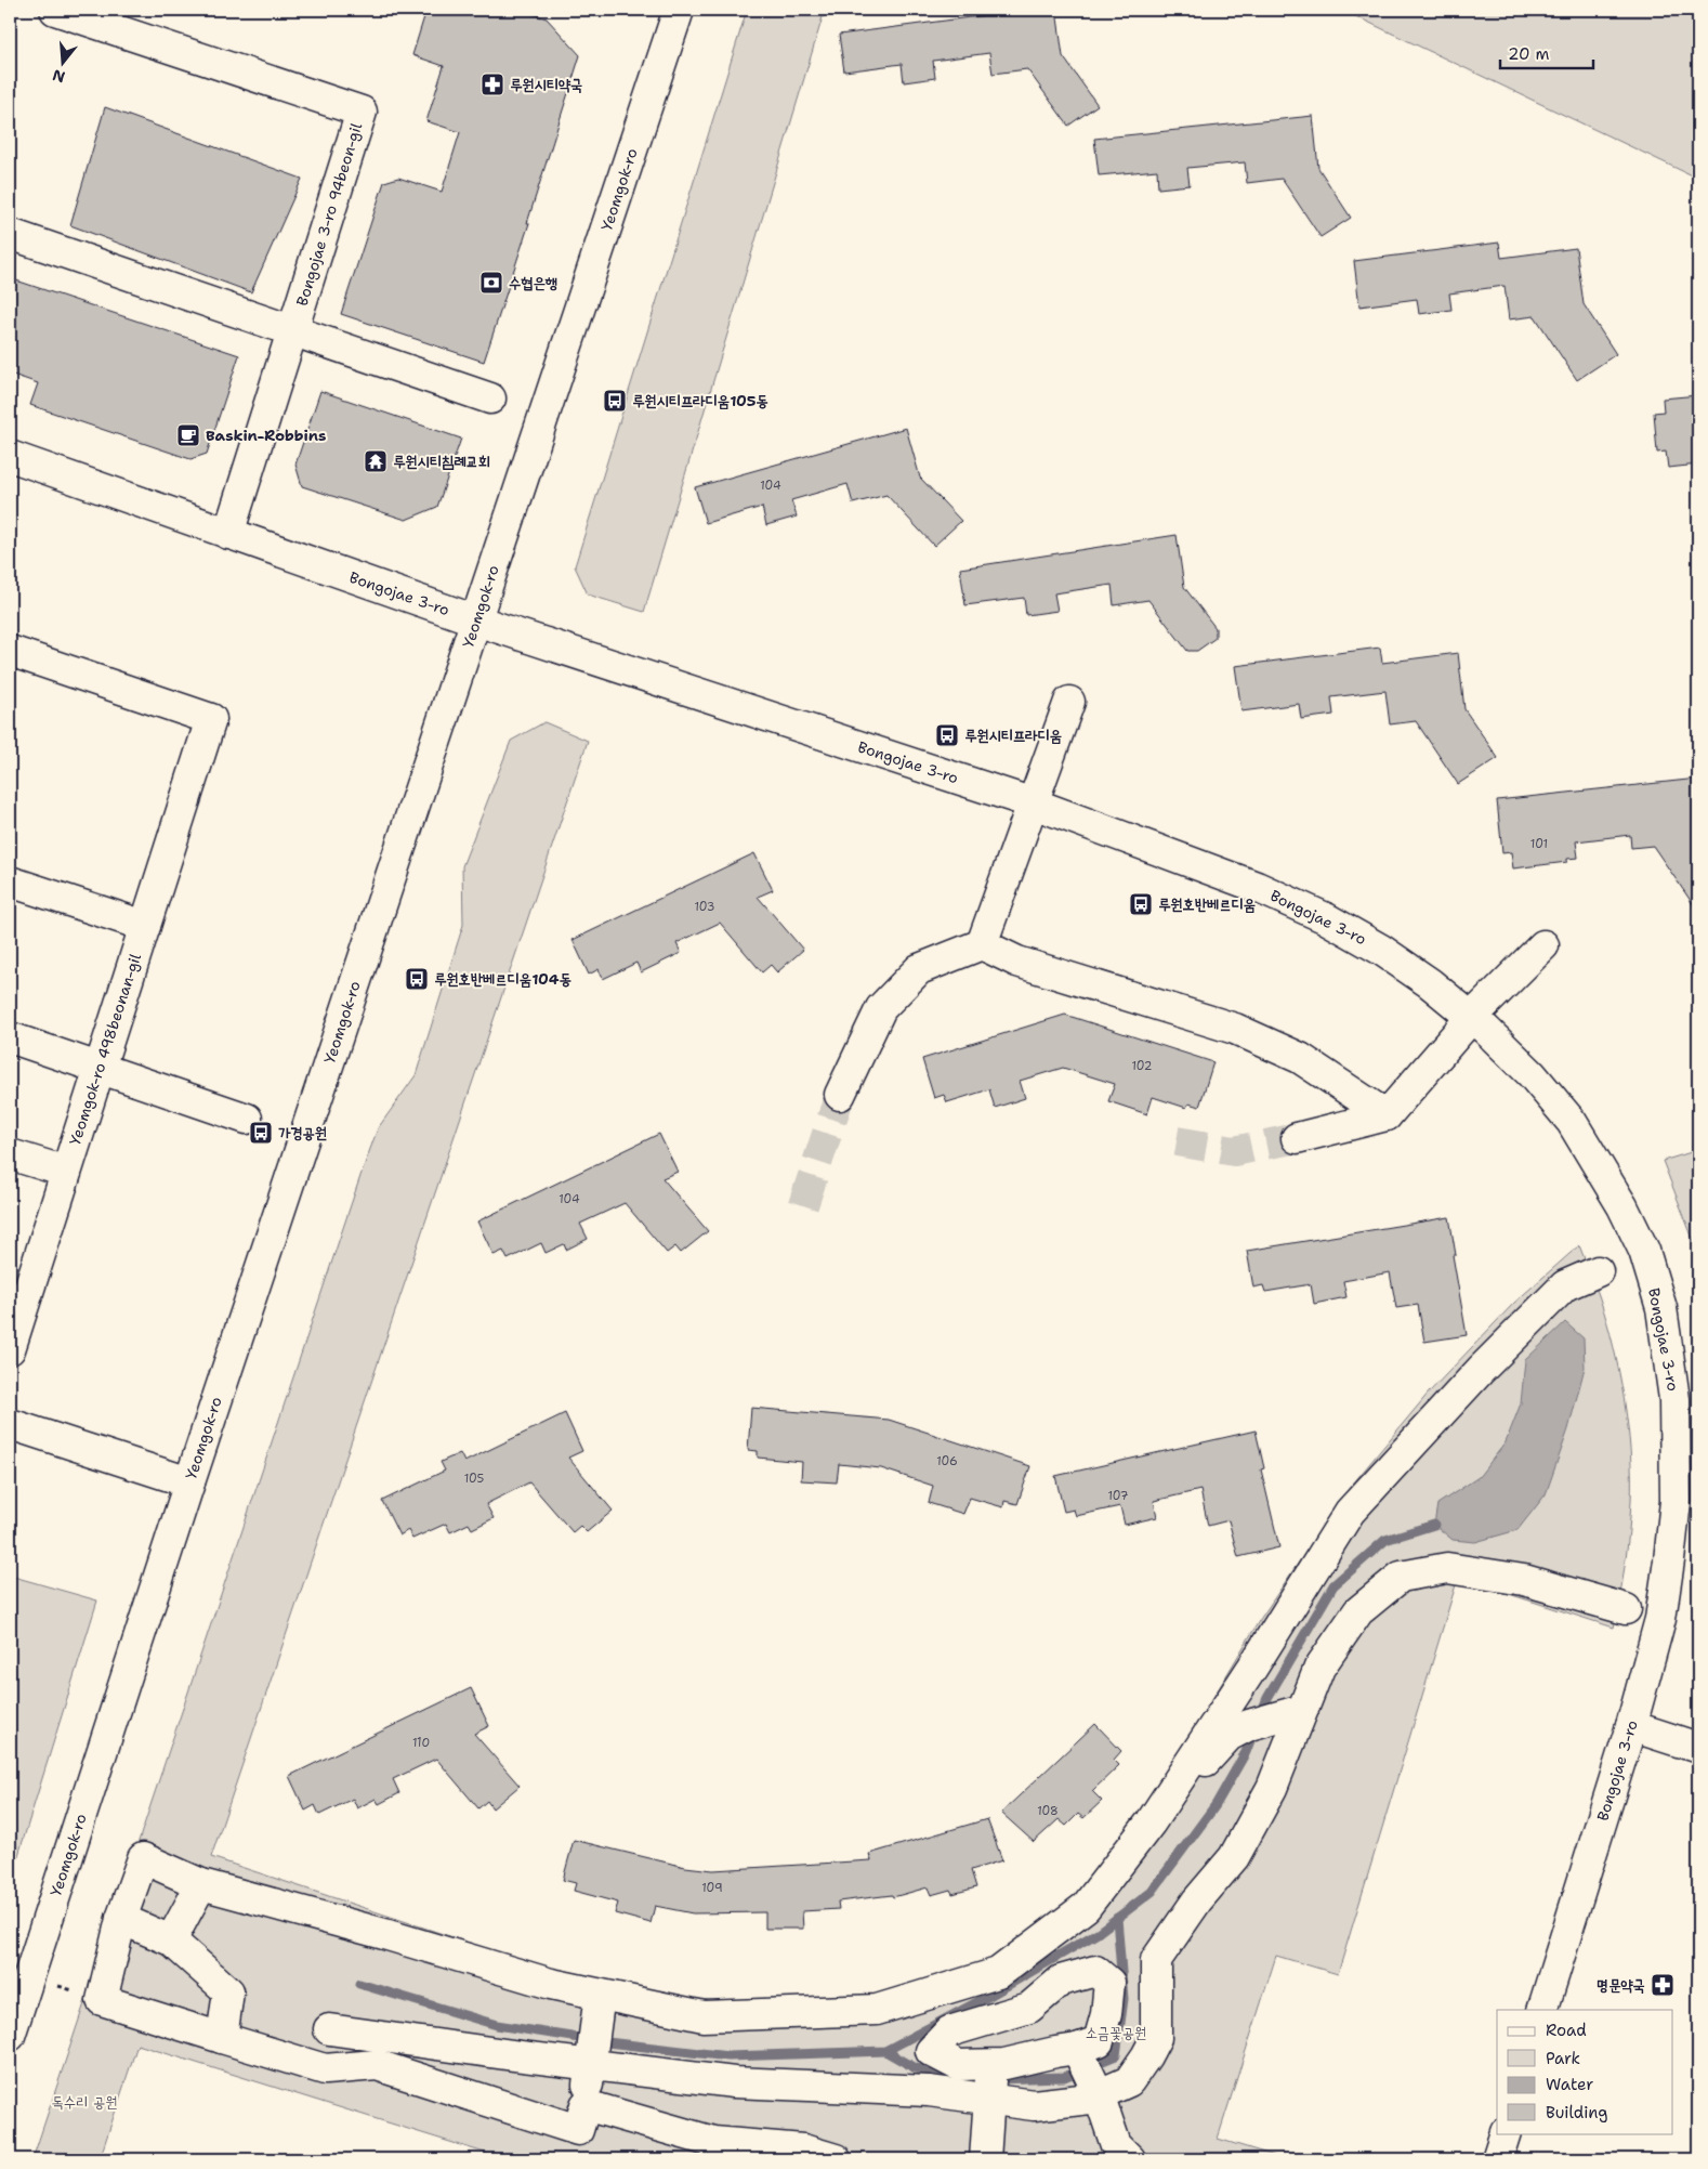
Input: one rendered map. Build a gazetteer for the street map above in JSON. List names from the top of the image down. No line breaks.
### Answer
{"streets":{"street":["Yeomgok-ro","Bongojae 3-ro 94beon-gil","Bongojae 3-ro","Yeomgok-ro 498beonan-gil"]},"crossings":[["Yeomgok-ro","Bongojae 3-ro"],["Bongojae 3-ro 94beon-gil","Bongojae 3-ro"]],"parks":["소금꽃공원","독수리 공원"],"places":{"pharmacy":["루원시티약국","명문약국"],"bank":["수협은행"],"bus stop":["루원시티프라디움105동","루원시티프라디움","루원호반베르디움","루원호반베르디움104동","가경공원"],"cafe":["Baskin-Robbins"],"temple":["루원시티침례교회"]},"house_numbers":["104","101","103","102","104","106","105","107","110","108","109"],"legend":["Road","Park","Water","Building"],"scale_bar":"20 m","north":"bottom"}
